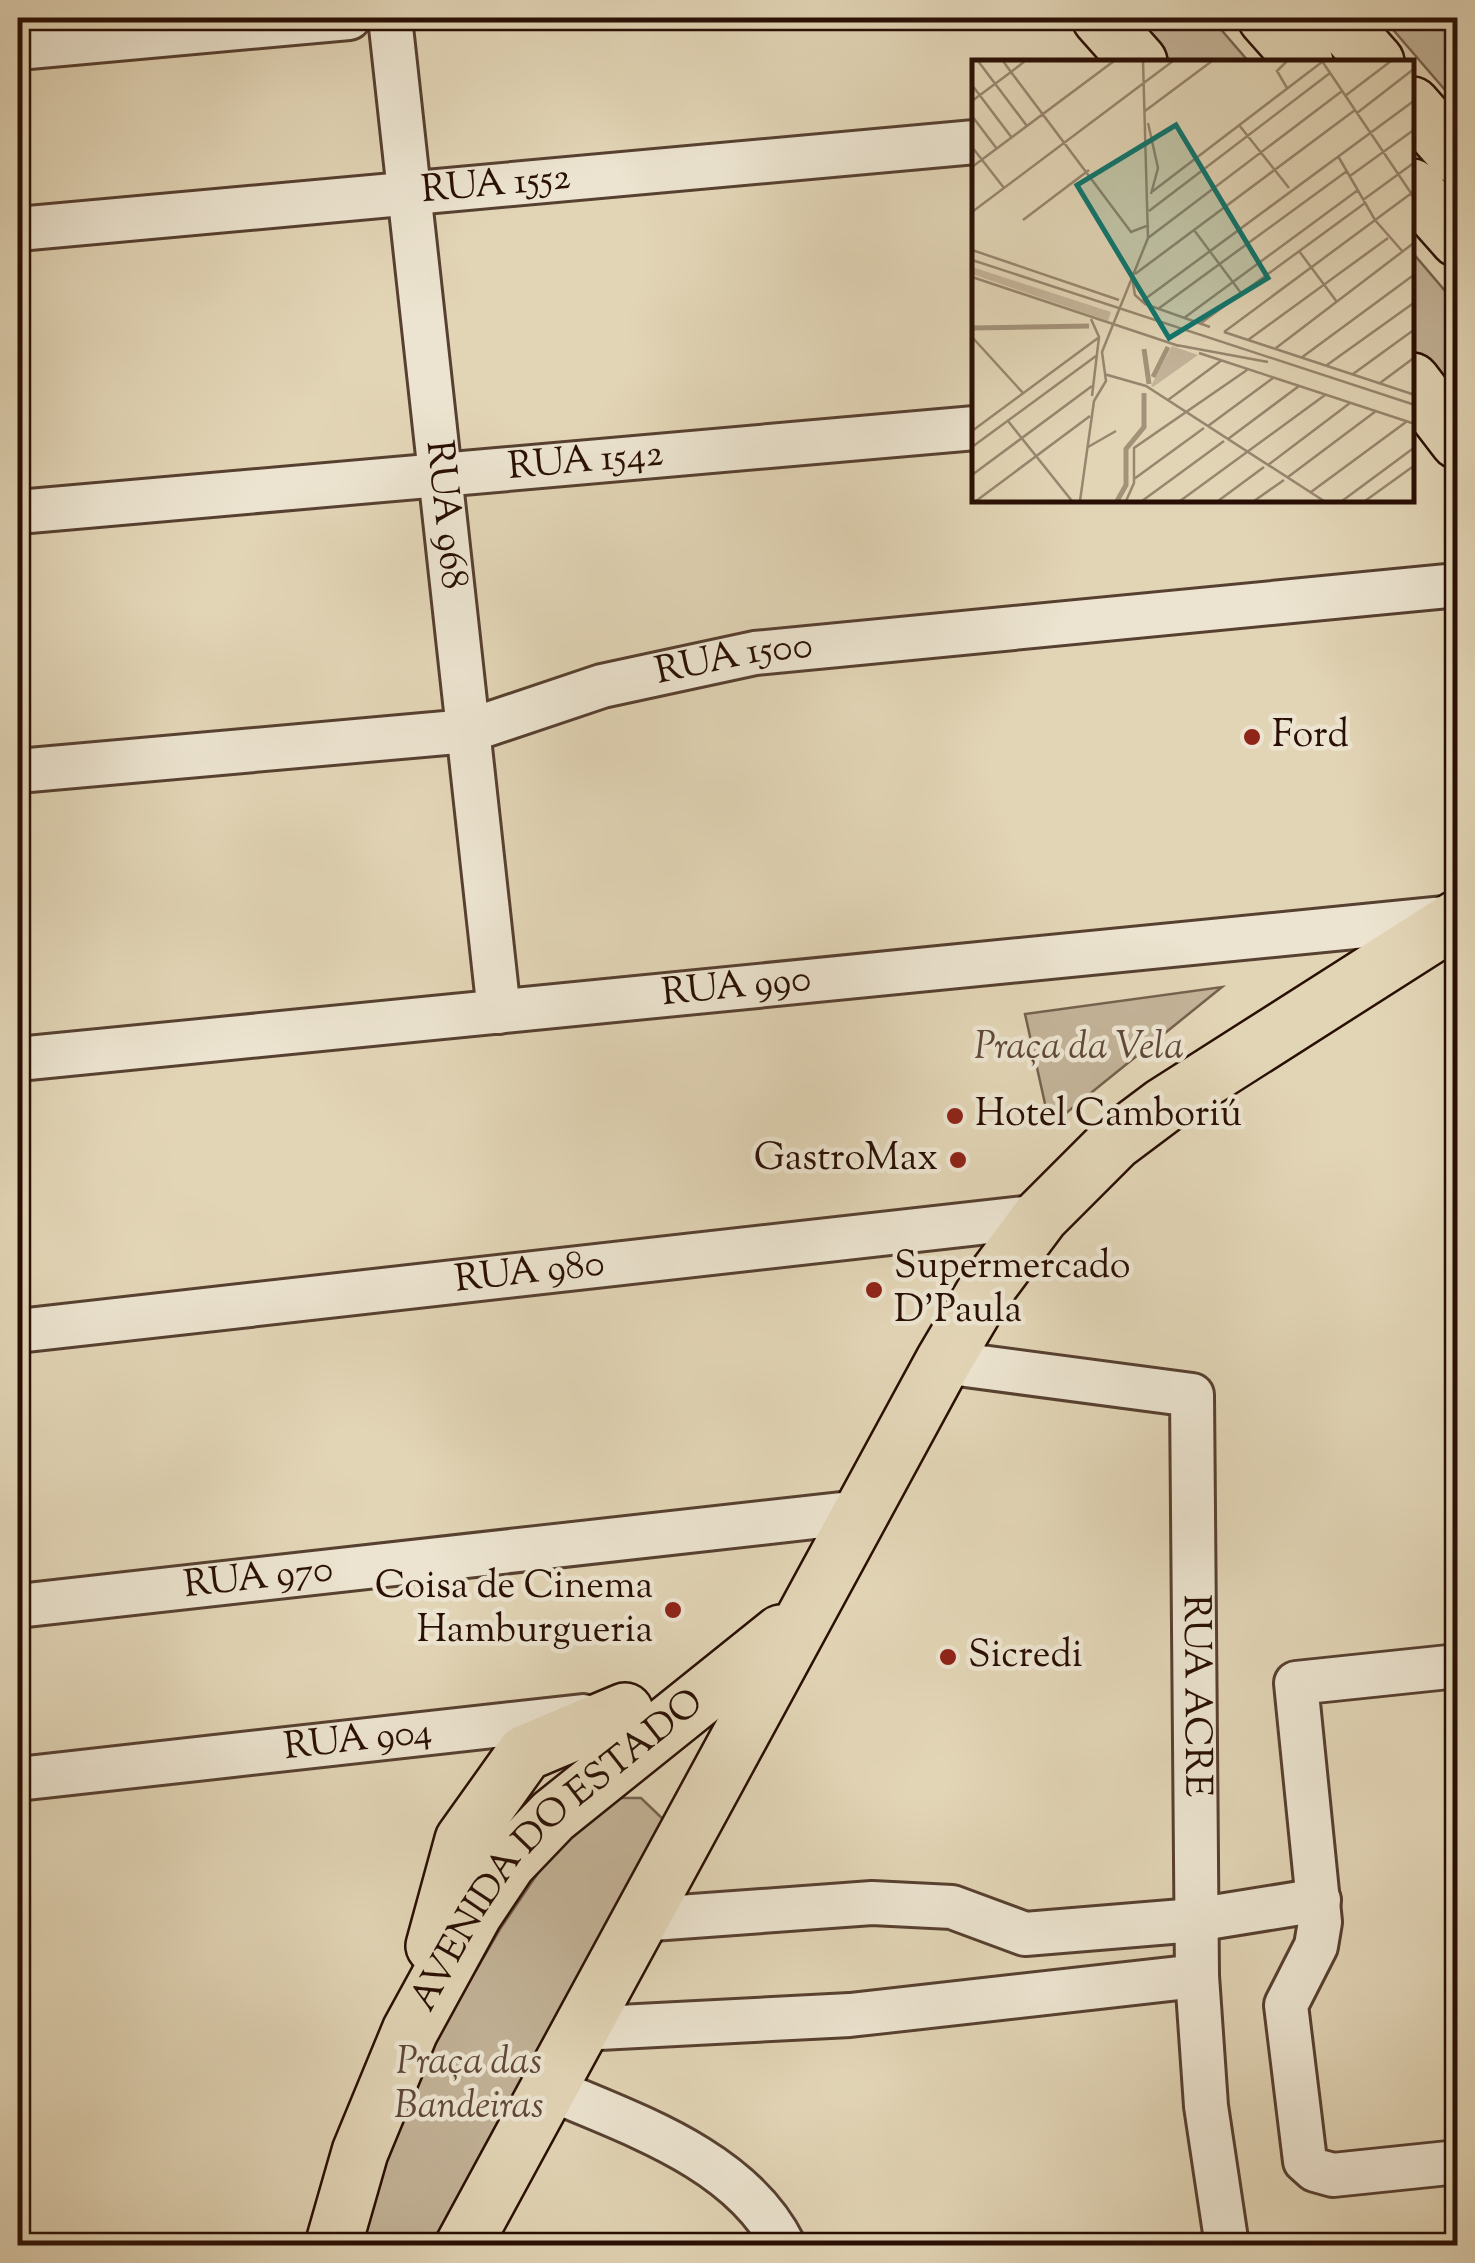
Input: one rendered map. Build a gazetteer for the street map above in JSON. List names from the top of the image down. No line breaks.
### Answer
{"streets":{"main road":["AVENIDA DO ESTADO"],"street":["RUA 1552","RUA 1542","RUA 968","RUA 1500","RUA 990","RUA 980","RUA 970","RUA ACRE","RUA 904"]},"crossings":[["RUA 1552","RUA 968"],["RUA 1542","RUA 968"],["RUA 968","RUA 1500"],["RUA 968","RUA 990"],["RUA 990","AVENIDA DO ESTADO"],["RUA 980","AVENIDA DO ESTADO"],["RUA 970","AVENIDA DO ESTADO"],["RUA ACRE","AVENIDA DO ESTADO"],["RUA 904","AVENIDA DO ESTADO"]],"parks":["Praça da Vela","Praça das Bandeiras"],"places":["Ford","Hotel Camboriú","GastroMax","Supermercado D'Paula","Coisa de Cinema Hamburgueria","Sicredi"]}
